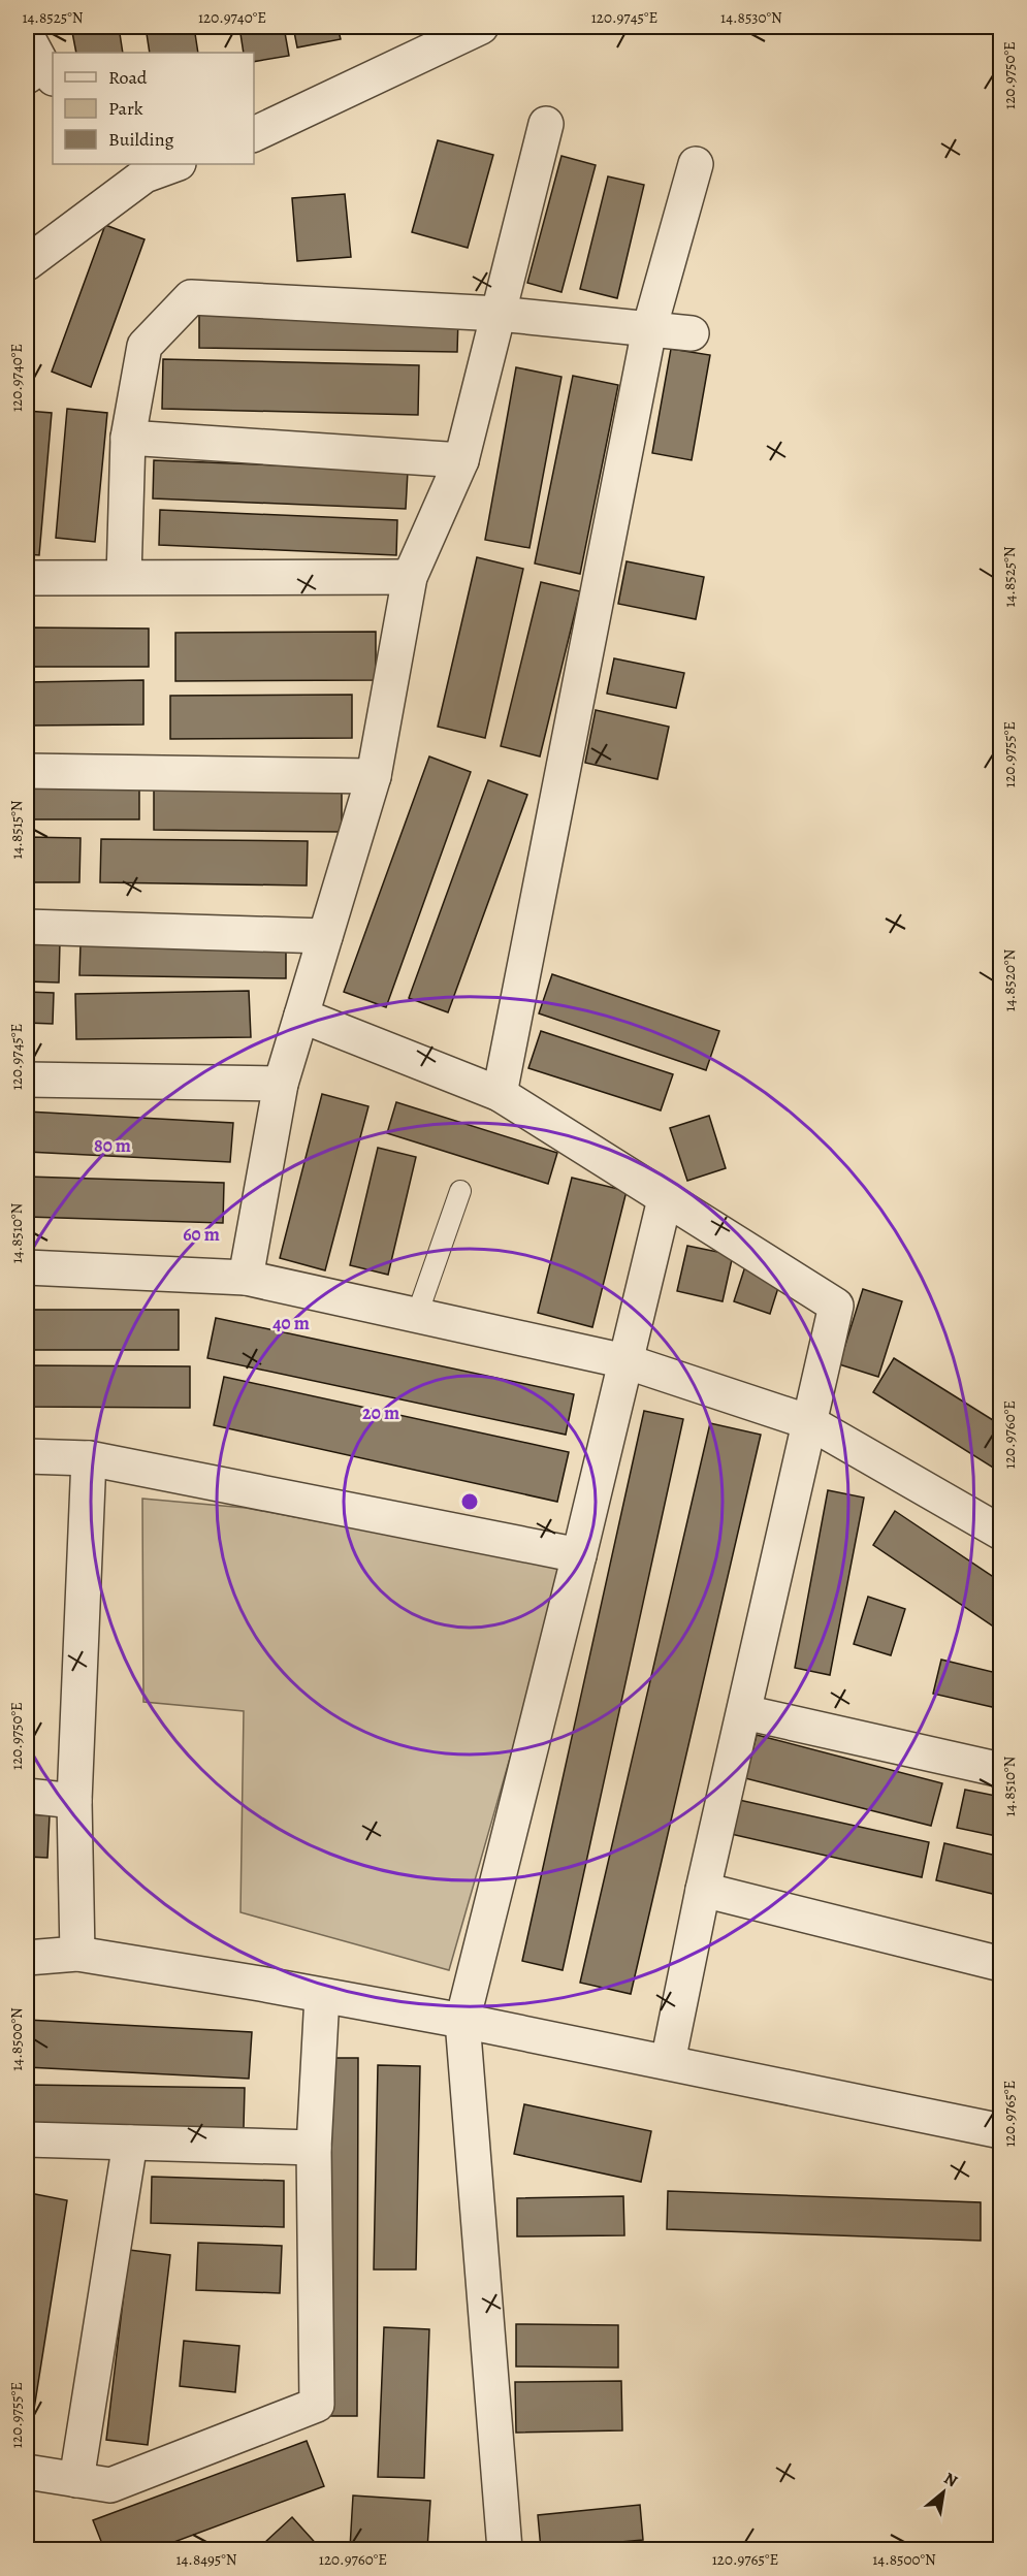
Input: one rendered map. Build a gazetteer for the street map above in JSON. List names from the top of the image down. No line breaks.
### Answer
{"legend":["Road","Park","Building"],"north":"top right","coordinates":["14.8525°N","120.9740°E","120.9745°E","14.8530°N","120.9750°E","120.9755°E","14.8515°N","14.8520°N","14.8510°N","120.9760°E","14.8500°N","120.9765°E","14.8495°N"],"rings":["80 m","60 m","40 m","20 m"]}
